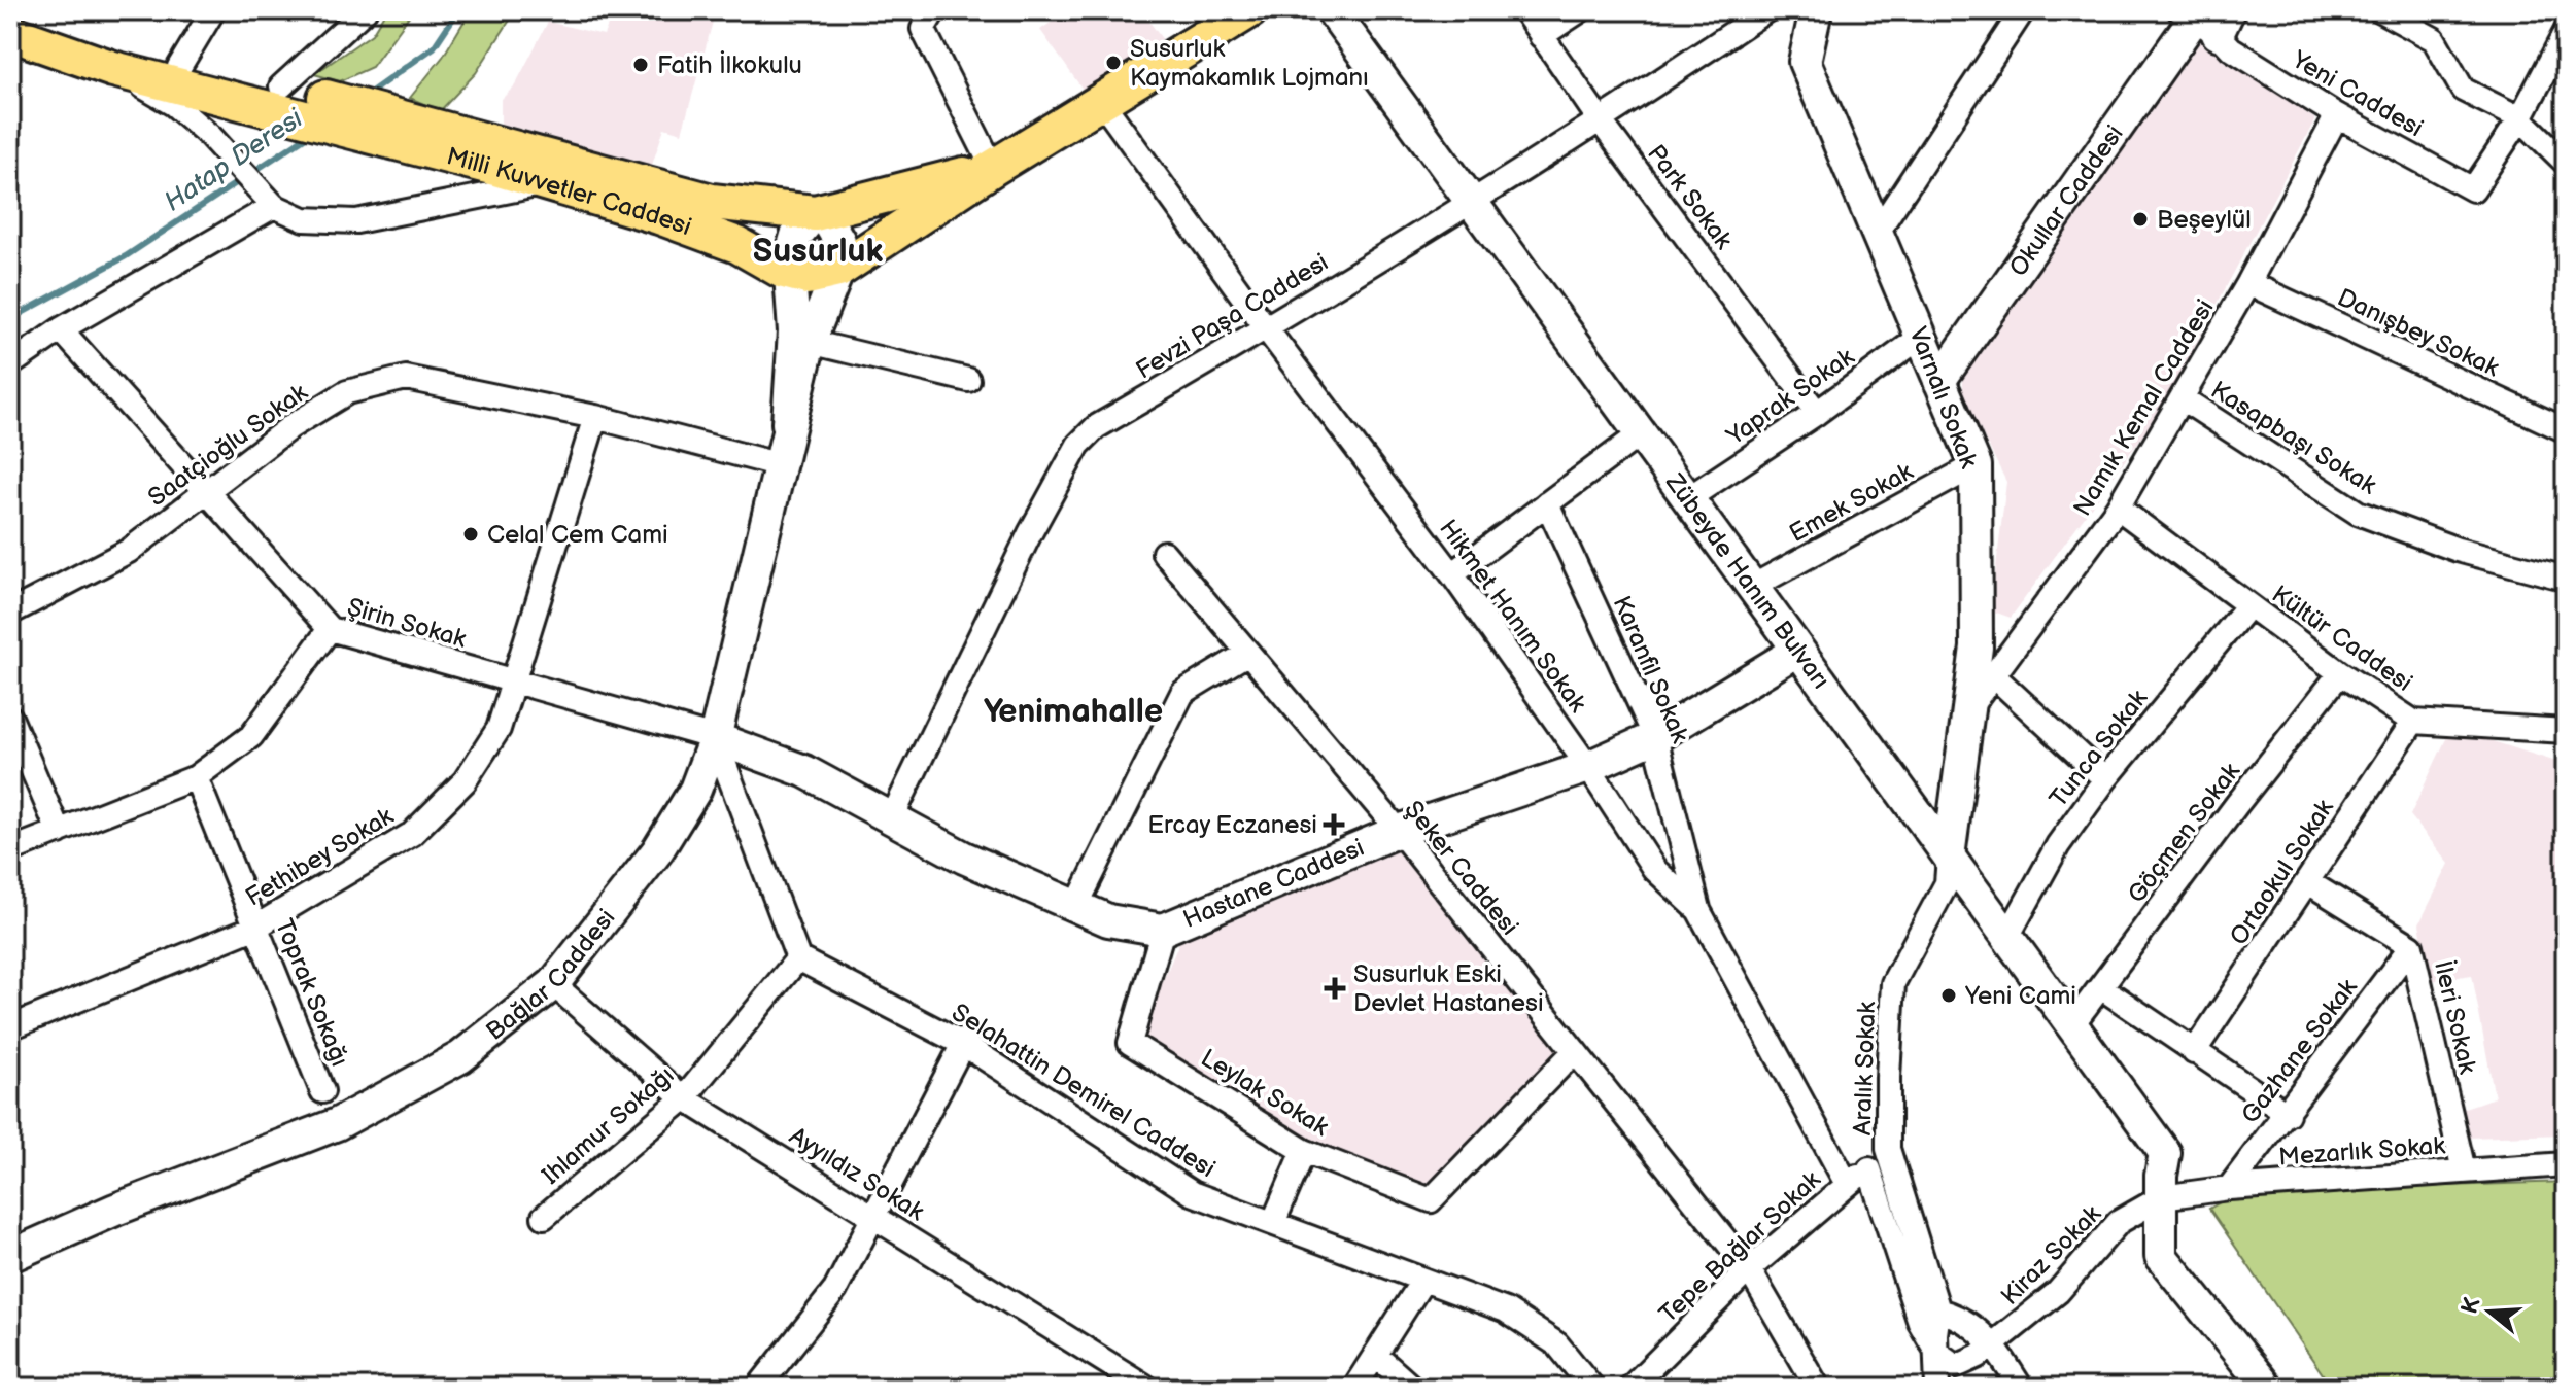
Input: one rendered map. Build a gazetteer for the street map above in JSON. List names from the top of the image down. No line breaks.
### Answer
{"streets":{"main road":["Milli Kuvvetler Caddesi","Okullar Caddesi","Varnalı Sokak","Zübeyde Hanım Bulvarı","Hastane Caddesi","Bağlar Caddesi"],"street":["Yeni Caddesi","Park Sokak","Fevzi Paşa Caddesi","Danışbey Sokak","Yaprak Sokak","Namık Kemal Caddesi","Kasapbaşı Sokak","Saatçioğlu Sokak","Emek Sokak","Hikmet Hanım Sokak","Şirin Sokak","Kültür Caddesi","Karanfil Sokak","Tunca Sokak","Göçmen Sokak","Fethibey Sokak","Şeker Caddesi","Ortaokul Sokak","Toprak Sokağı","İleri Sokak","Gazhane Sokak","Aralık Sokak","Selahattin Demirel Caddesi","Leylak Sokak","Ihlamur Sokağı","Mezarlık Sokak","Ayyıldız Sokak","Tepe Bağlar Sokak","Kiraz Sokak"]},"crossings":[["Yeni Caddesi","Okullar Caddesi"],["Yeni Caddesi","Namık Kemal Caddesi"],["Milli Kuvvetler Caddesi","Hikmet Hanım Sokak"],["Park Sokak","Fevzi Paşa Caddesi"],["Park Sokak","Yaprak Sokak"],["Okullar Caddesi","Varnalı Sokak"],["Fevzi Paşa Caddesi","Zübeyde Hanım Bulvarı"],["Fevzi Paşa Caddesi","Hikmet Hanım Sokak"],["Fevzi Paşa Caddesi","Hastane Caddesi"],["Danışbey Sokak","Namık Kemal Caddesi"],["Yaprak Sokak","Varnalı Sokak"],["Yaprak Sokak","Zübeyde Hanım Bulvarı"],["Varnalı Sokak","Namık Kemal Caddesi"],["Varnalı Sokak","Emek Sokak"],["Varnalı Sokak","Zübeyde Hanım Bulvarı"],["Varnalı Sokak","Aralık Sokak"],["Namık Kemal Caddesi","Kasapbaşı Sokak"],["Namık Kemal Caddesi","Kültür Caddesi"],["Saatçioğlu Sokak","Şirin Sokak"],["Saatçioğlu Sokak","Fethibey Sokak"],["Saatçioğlu Sokak","Bağlar Caddesi"],["Emek Sokak","Zübeyde Hanım Bulvarı"],["Zübeyde Hanım Bulvarı","Tunca Sokak"],["Zübeyde Hanım Bulvarı","Göçmen Sokak"],["Zübeyde Hanım Bulvarı","Aralık Sokak"],["Zübeyde Hanım Bulvarı","Mezarlık Sokak"],["Zübeyde Hanım Bulvarı","Kiraz Sokak"],["Hikmet Hanım Sokak","Karanfil Sokak"],["Hikmet Hanım Sokak","Hastane Caddesi"],["Hikmet Hanım Sokak","Tepe Bağlar Sokak"],["Şirin Sokak","Fethibey Sokak"],["Şirin Sokak","Hastane Caddesi"],["Şirin Sokak","Bağlar Caddesi"],["Kültür Caddesi","Tunca Sokak"],["Kültür Caddesi","Göçmen Sokak"],["Kültür Caddesi","Ortaokul Sokak"],["Karanfil Sokak","Hastane Caddesi"],["Fethibey Sokak","Toprak Sokağı"],["Şeker Caddesi","Hastane Caddesi"],["Şeker Caddesi","Leylak Sokak"],["Şeker Caddesi","Tepe Bağlar Sokak"],["Ortaokul Sokak","İleri Sokak"],["Hastane Caddesi","Bağlar Caddesi"],["Hastane Caddesi","Leylak Sokak"],["Bağlar Caddesi","Ayyıldız Sokak"],["İleri Sokak","Gazhane Sokak"],["İleri Sokak","Mezarlık Sokak"],["Gazhane Sokak","Mezarlık Sokak"],["Aralık Sokak","Tepe Bağlar Sokak"],["Aralık Sokak","Kiraz Sokak"],["Selahattin Demirel Caddesi","Ihlamur Sokağı"],["Ihlamur Sokağı","Ayyıldız Sokak"],["Mezarlık Sokak","Kiraz Sokak"]],"districts":["Susurluk","Yenimahalle"],"water":["Hatap Deresi"],"places":{"other":["Susurluk Kaymakamlık Lojmanı","Fatih İlkokulu","Beşeylül","Celal Cem Cami","Yeni Cami"],"health":["Ercay Eczanesi","Susurluk Eski Devlet Hastanesi"]},"north":"left"}
